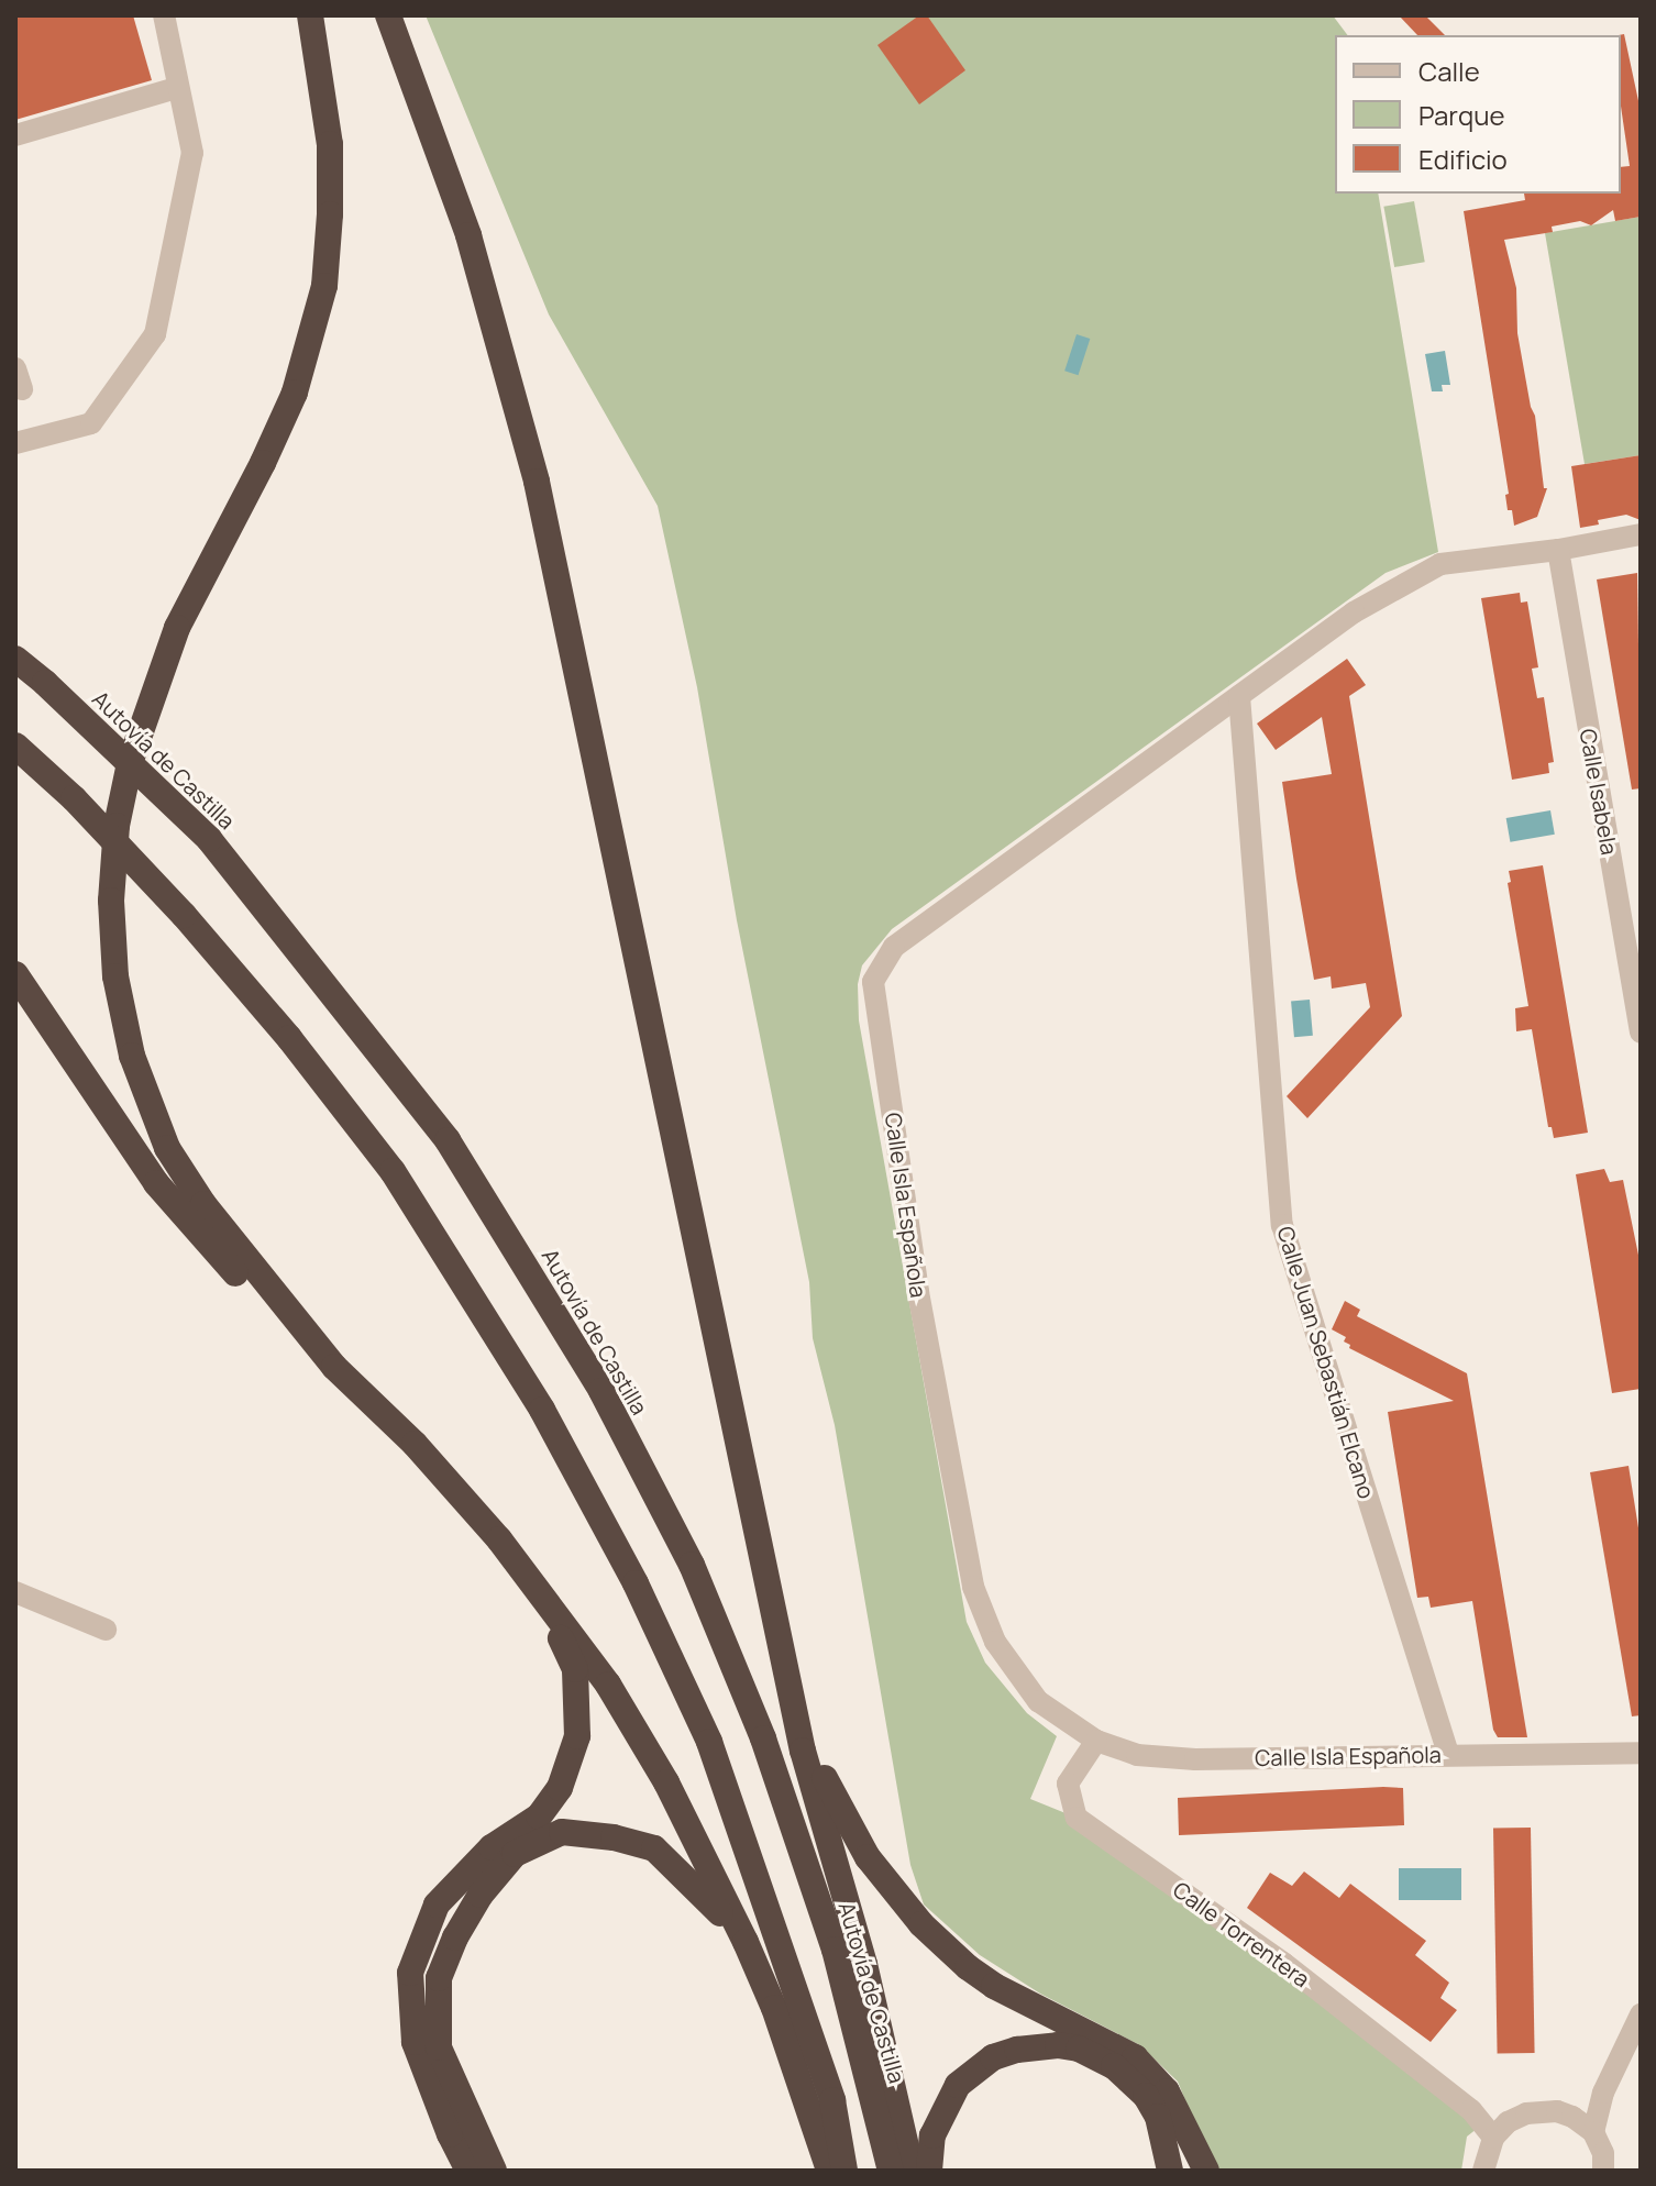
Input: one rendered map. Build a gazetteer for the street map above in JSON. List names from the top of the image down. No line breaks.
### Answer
{"streets":{"highway":["Autovía de Castilla"],"street":["Calle Isabela","Calle Isla Española","Calle Juan Sebastián Elcano","Calle Torrentera"]},"crossings":[["Calle Isabela","Calle Isla Española"],["Calle Isla Española","Calle Juan Sebastián Elcano"],["Calle Isla Española","Calle Torrentera"]],"legend":["Calle","Parque","Edificio"]}
